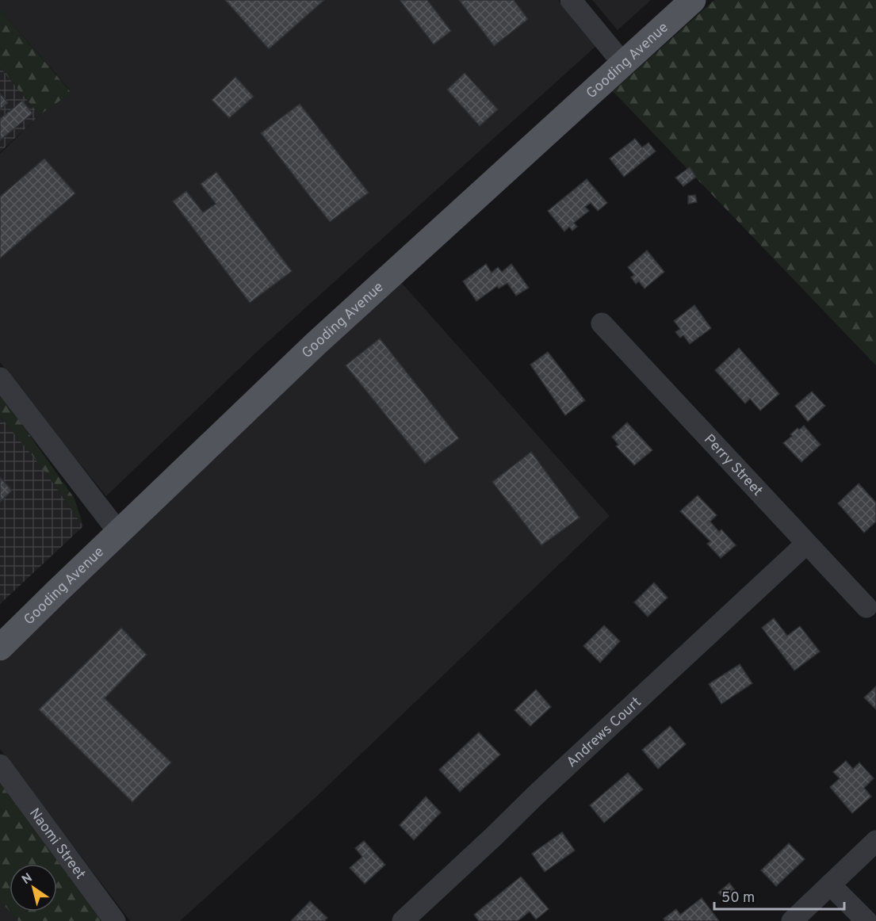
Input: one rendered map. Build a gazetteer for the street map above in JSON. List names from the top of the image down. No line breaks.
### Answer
{"streets":{"main road":["Gooding Avenue"],"street":["Perry Street","Andrews Court","Naomi Street"]},"crossings":[["Perry Street","Andrews Court"]],"scale_bar":"50 m","north":"top left"}
